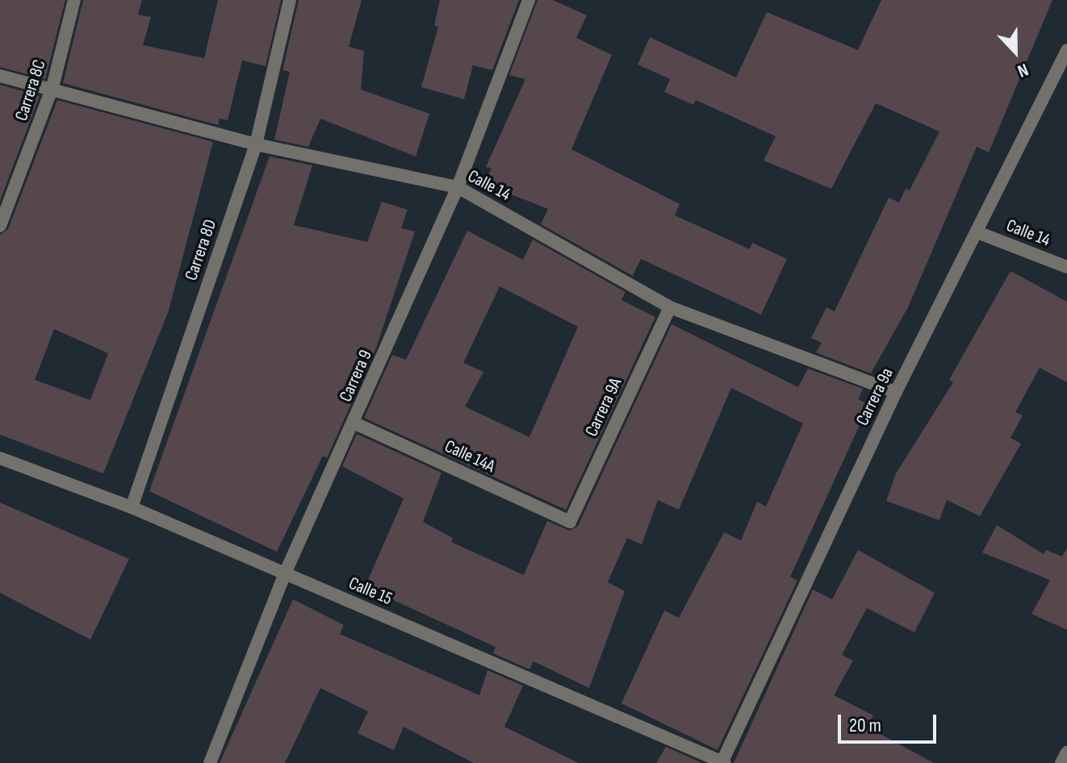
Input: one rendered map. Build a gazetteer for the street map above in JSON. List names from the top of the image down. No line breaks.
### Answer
{"streets":{"street":["Carrera 8C","Calle 14","Carrera 8D","Carrera 9","Carrera 9a","Carrera 9A","Calle 14A","Calle 15"]},"crossings":[["Carrera 8C","Calle 14"],["Calle 14","Carrera 8D"],["Calle 14","Carrera 9"],["Calle 14","Carrera 9a"],["Calle 14","Carrera 9A"],["Carrera 8D","Calle 15"],["Carrera 9","Calle 14A"],["Carrera 9","Calle 15"],["Carrera 9a","Calle 15"],["Carrera 9A","Calle 14A"]],"scale_bar":"20 m","north":"bottom"}
